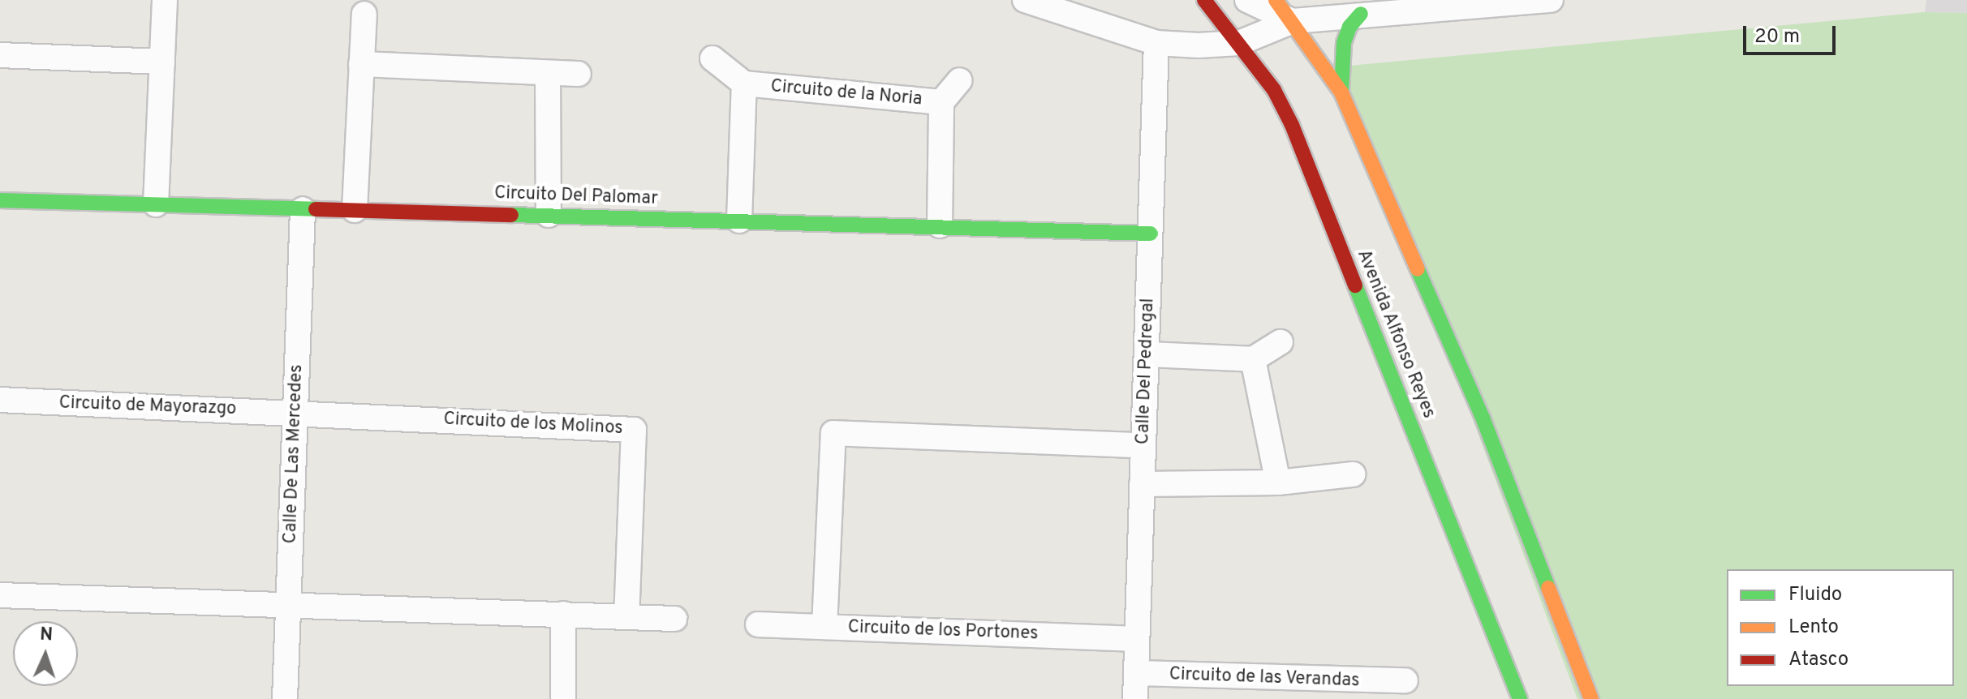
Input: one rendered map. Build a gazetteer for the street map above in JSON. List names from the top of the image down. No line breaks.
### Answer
{"streets":{"street":["Circuito de la Noria","Circuito Del Palomar","Avenida Alfonso Reyes","Calle Del Pedregal","Circuito de Mayorazgo","Circuito de los Molinos","Calle De Las Mercedes","Circuito de los Portones","Circuito de las Verandas"]},"crossings":[["Circuito de la Noria","Circuito Del Palomar"],["Circuito Del Palomar","Calle Del Pedregal"],["Circuito Del Palomar","Calle De Las Mercedes"],["Calle Del Pedregal","Circuito de los Portones"],["Calle Del Pedregal","Circuito de las Verandas"],["Circuito de Mayorazgo","Circuito de los Molinos"],["Circuito de Mayorazgo","Calle De Las Mercedes"],["Circuito de los Molinos","Calle De Las Mercedes"]],"legend":["Fluido","Lento","Atasco"],"scale_bar":"20 m","north":"top"}
